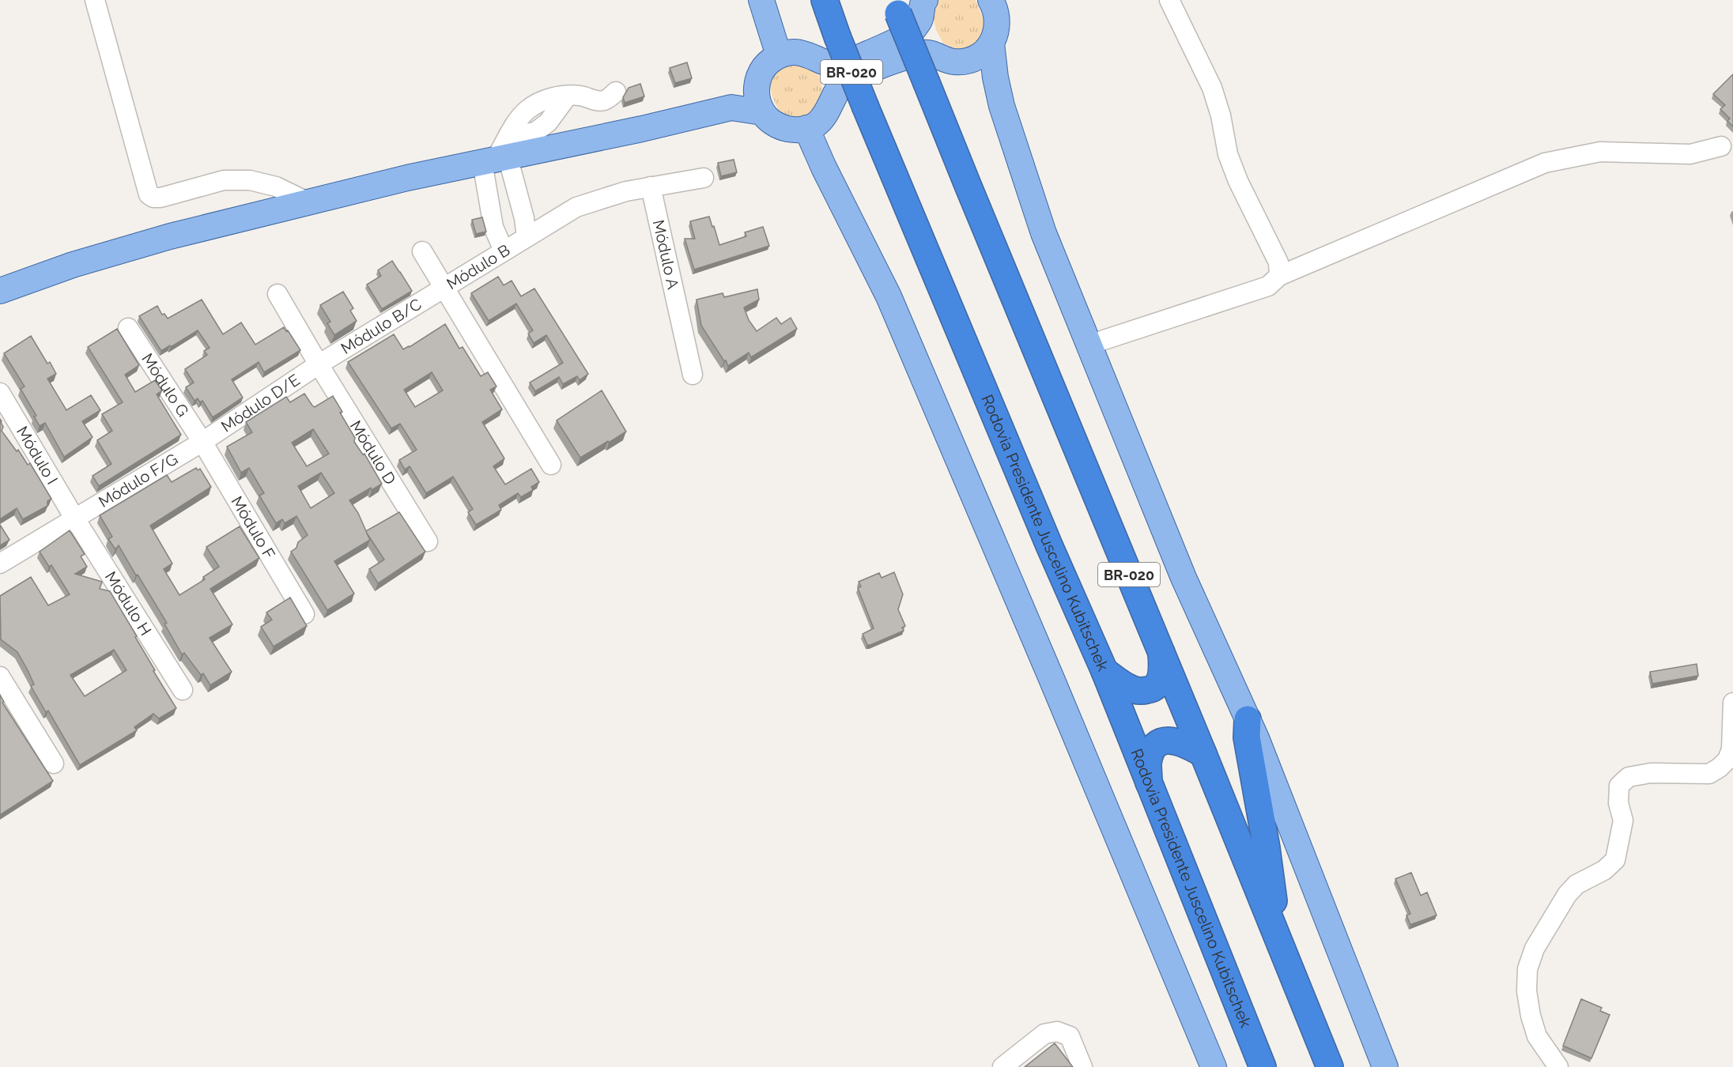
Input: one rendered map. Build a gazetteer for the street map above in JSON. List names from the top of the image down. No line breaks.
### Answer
{"streets":{"highway":["BR-020","Rodovia Presidente Juscelino Kubitschek"],"street":["Módulo A","Módulo B","Módulo B/C","Módulo G","Módulo D/E","Módulo D","Módulo I","Módulo F/G","Módulo F","Módulo H"]},"crossings":[["Módulo A","Módulo B"],["Módulo B","Módulo B/C"],["Módulo B/C","Módulo D/E"],["Módulo B/C","Módulo D"],["Módulo G","Módulo D/E"],["Módulo G","Módulo F/G"],["Módulo G","Módulo F"],["Módulo D/E","Módulo D"],["Módulo D/E","Módulo F/G"],["Módulo D/E","Módulo F"],["Módulo I","Módulo F/G"],["Módulo I","Módulo H"],["Módulo F/G","Módulo F"],["Módulo F/G","Módulo H"]]}
